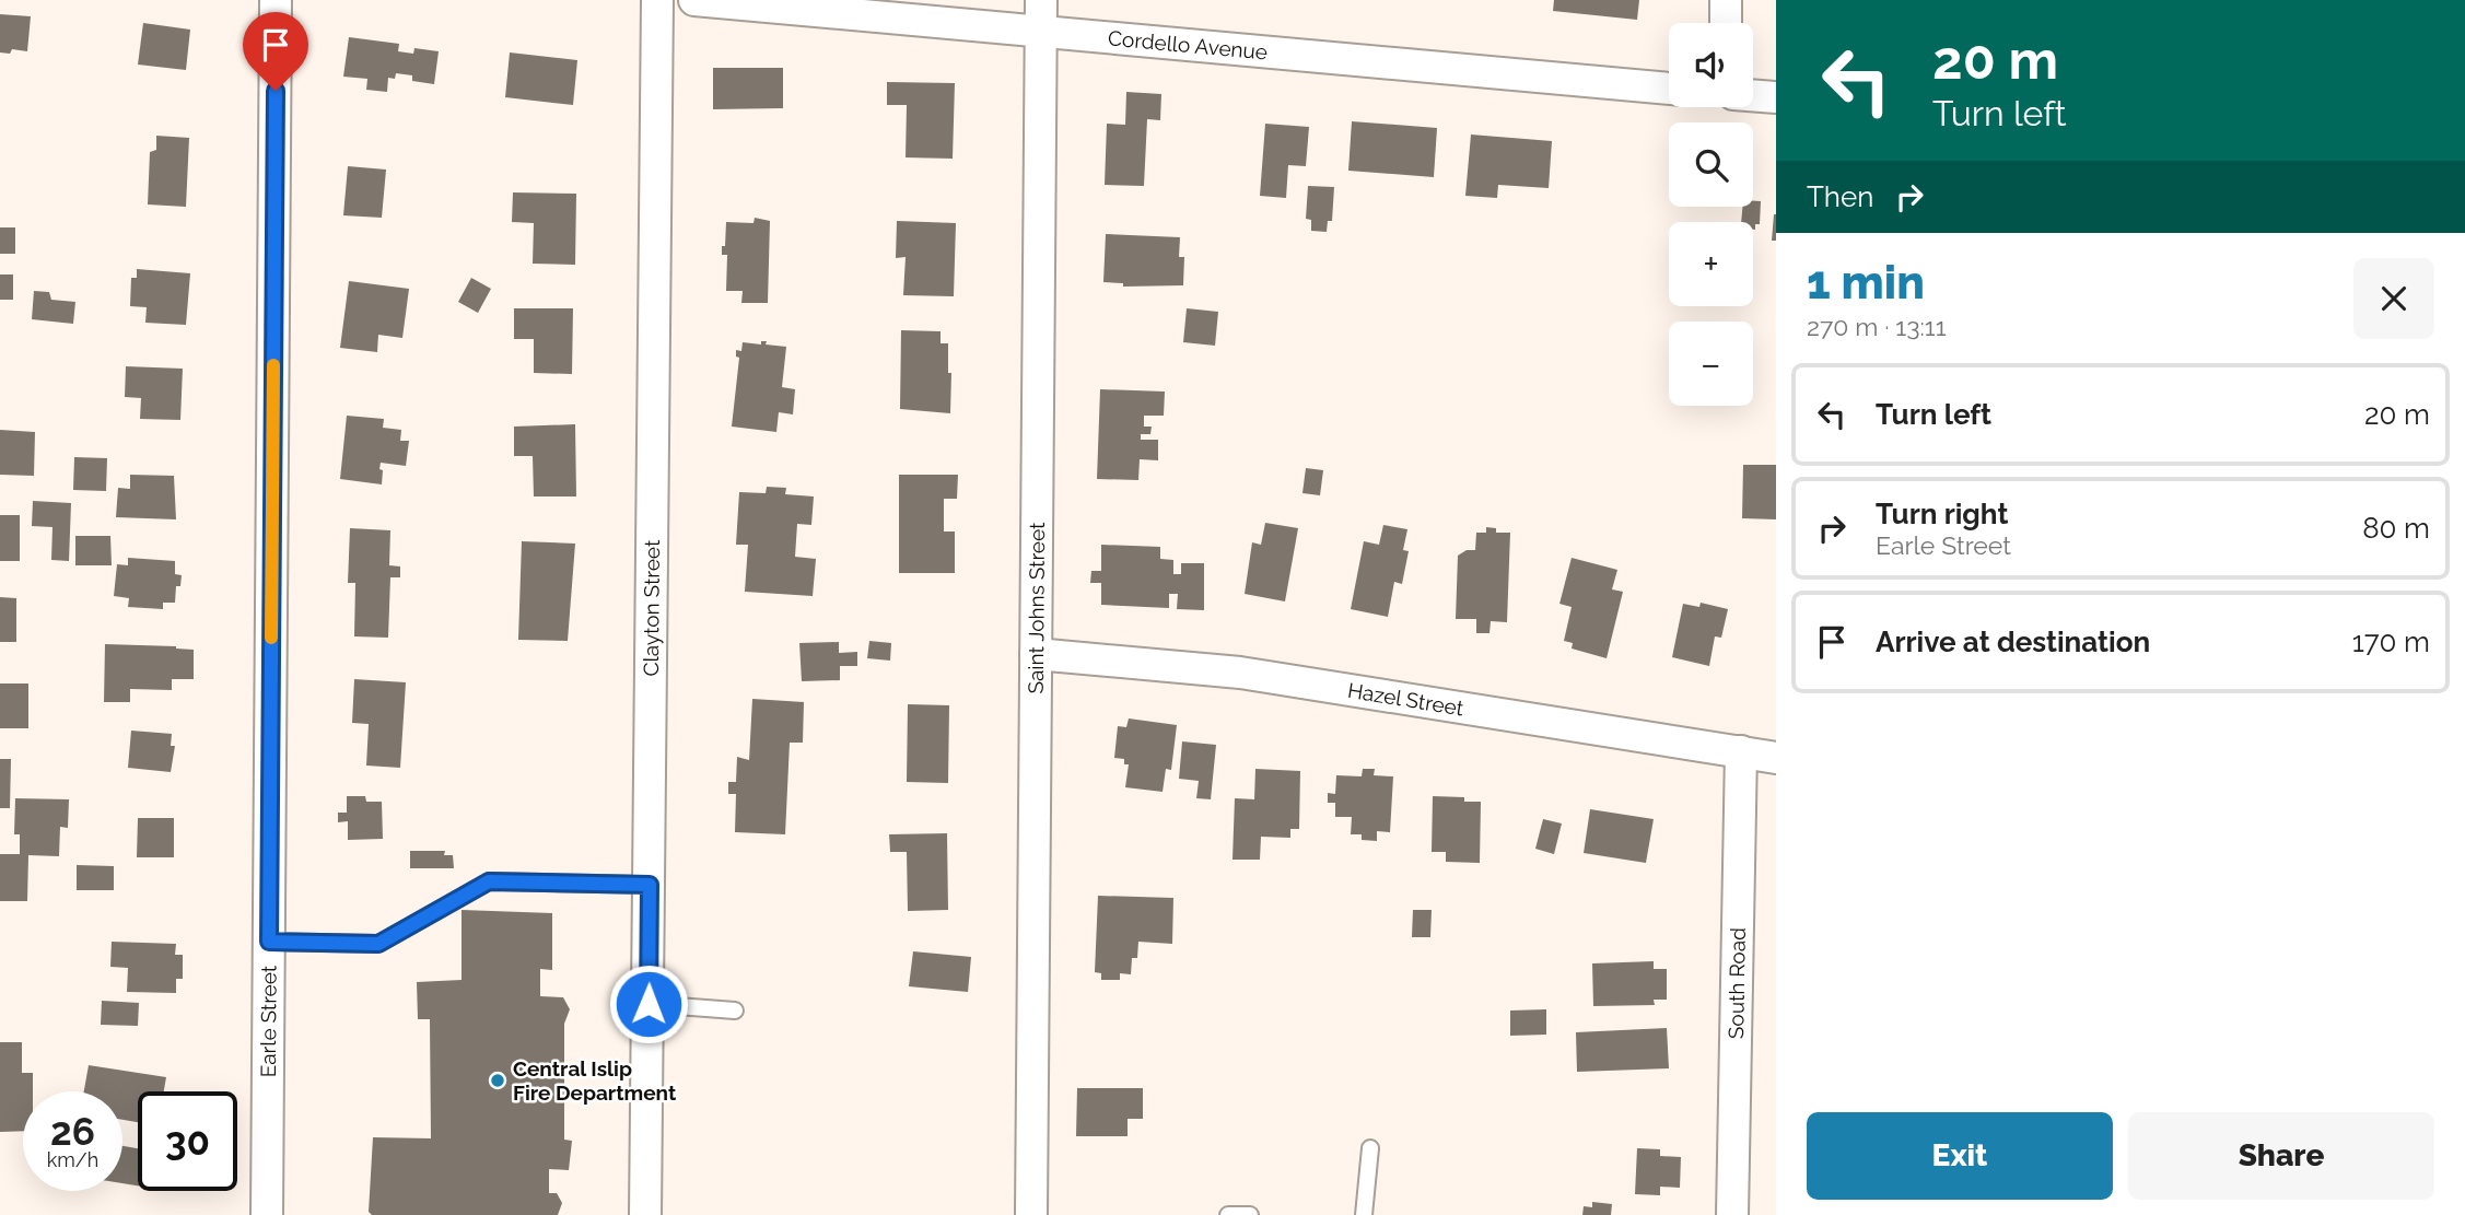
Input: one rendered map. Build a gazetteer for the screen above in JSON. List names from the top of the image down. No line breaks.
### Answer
{"streets":{"street":["Cordello Avenue","Saint Johns Street","Clayton Street","Hazel Street","South Road","Earle Street"]},"crossings":[["Cordello Avenue","Saint Johns Street"],["Saint Johns Street","Hazel Street"],["Hazel Street","South Road"]],"places":["Central Islip Fire Department"],"page":{"turn":["20 m","Turn left"],"map_buttons":["+","−"],"then":"Then","heading":["1 min","270 m · 13:11"],"list":[{"name":"Turn left","value":"20 m"},{"name":"Turn right","note":"Earle Street","value":"80 m"},{"name":"Arrive at destination","value":"170 m"}],"speed":"26 km/h","limit":"30","buttons":["Exit","Share"]}}
